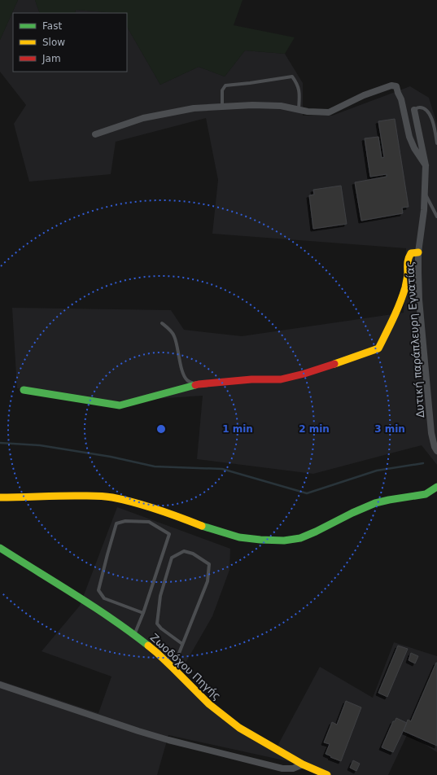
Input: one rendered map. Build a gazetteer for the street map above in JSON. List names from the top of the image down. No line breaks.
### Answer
{"streets":{"street":["Δυτική παράπλευρη Εγνατίας","Ζωοδόχου Πηγής"]},"legend":["Fast","Slow","Jam"],"rings":["1 min","2 min","3 min"]}
